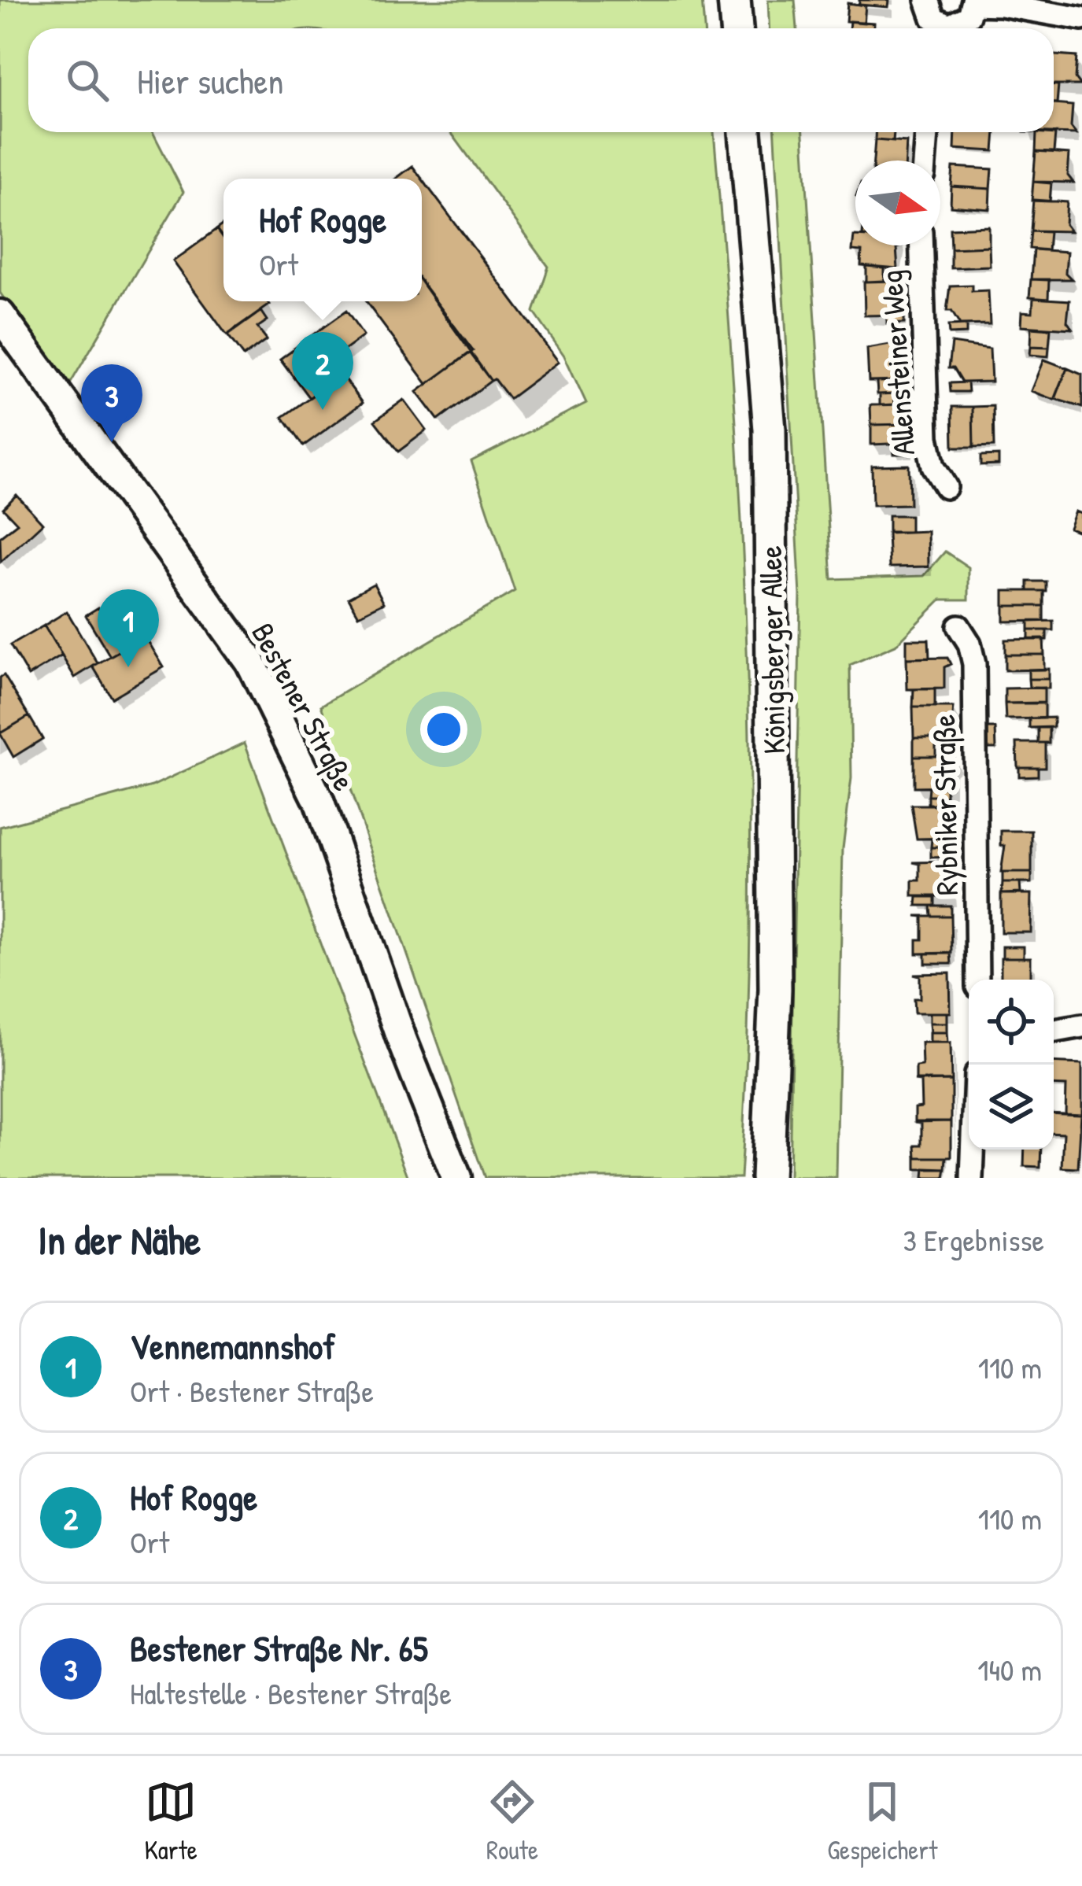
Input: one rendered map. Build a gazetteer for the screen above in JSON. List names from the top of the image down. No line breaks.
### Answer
{"streets":{"main road":["Königsberger Allee"],"street":["Allensteiner Weg","Bestener Straße","Rybniker Straße"]},"north":"right","page":{"search":"Hier suchen","popup":["Hof Rogge","Ort"],"pins":["2","3","1"],"heading":["In der Nähe","3 Ergebnisse"],"list":[{"mark":"1","name":"Vennemannshof","note":"Ort · Bestener Straße","value":"110 m"},{"mark":"2","name":"Hof Rogge","note":"Ort","value":"110 m"},{"mark":"3","name":"Bestener Straße Nr. 65","note":"Haltestelle · Bestener Straße","value":"140 m"}],"nav":["Karte","Route","Gespeichert"]}}
